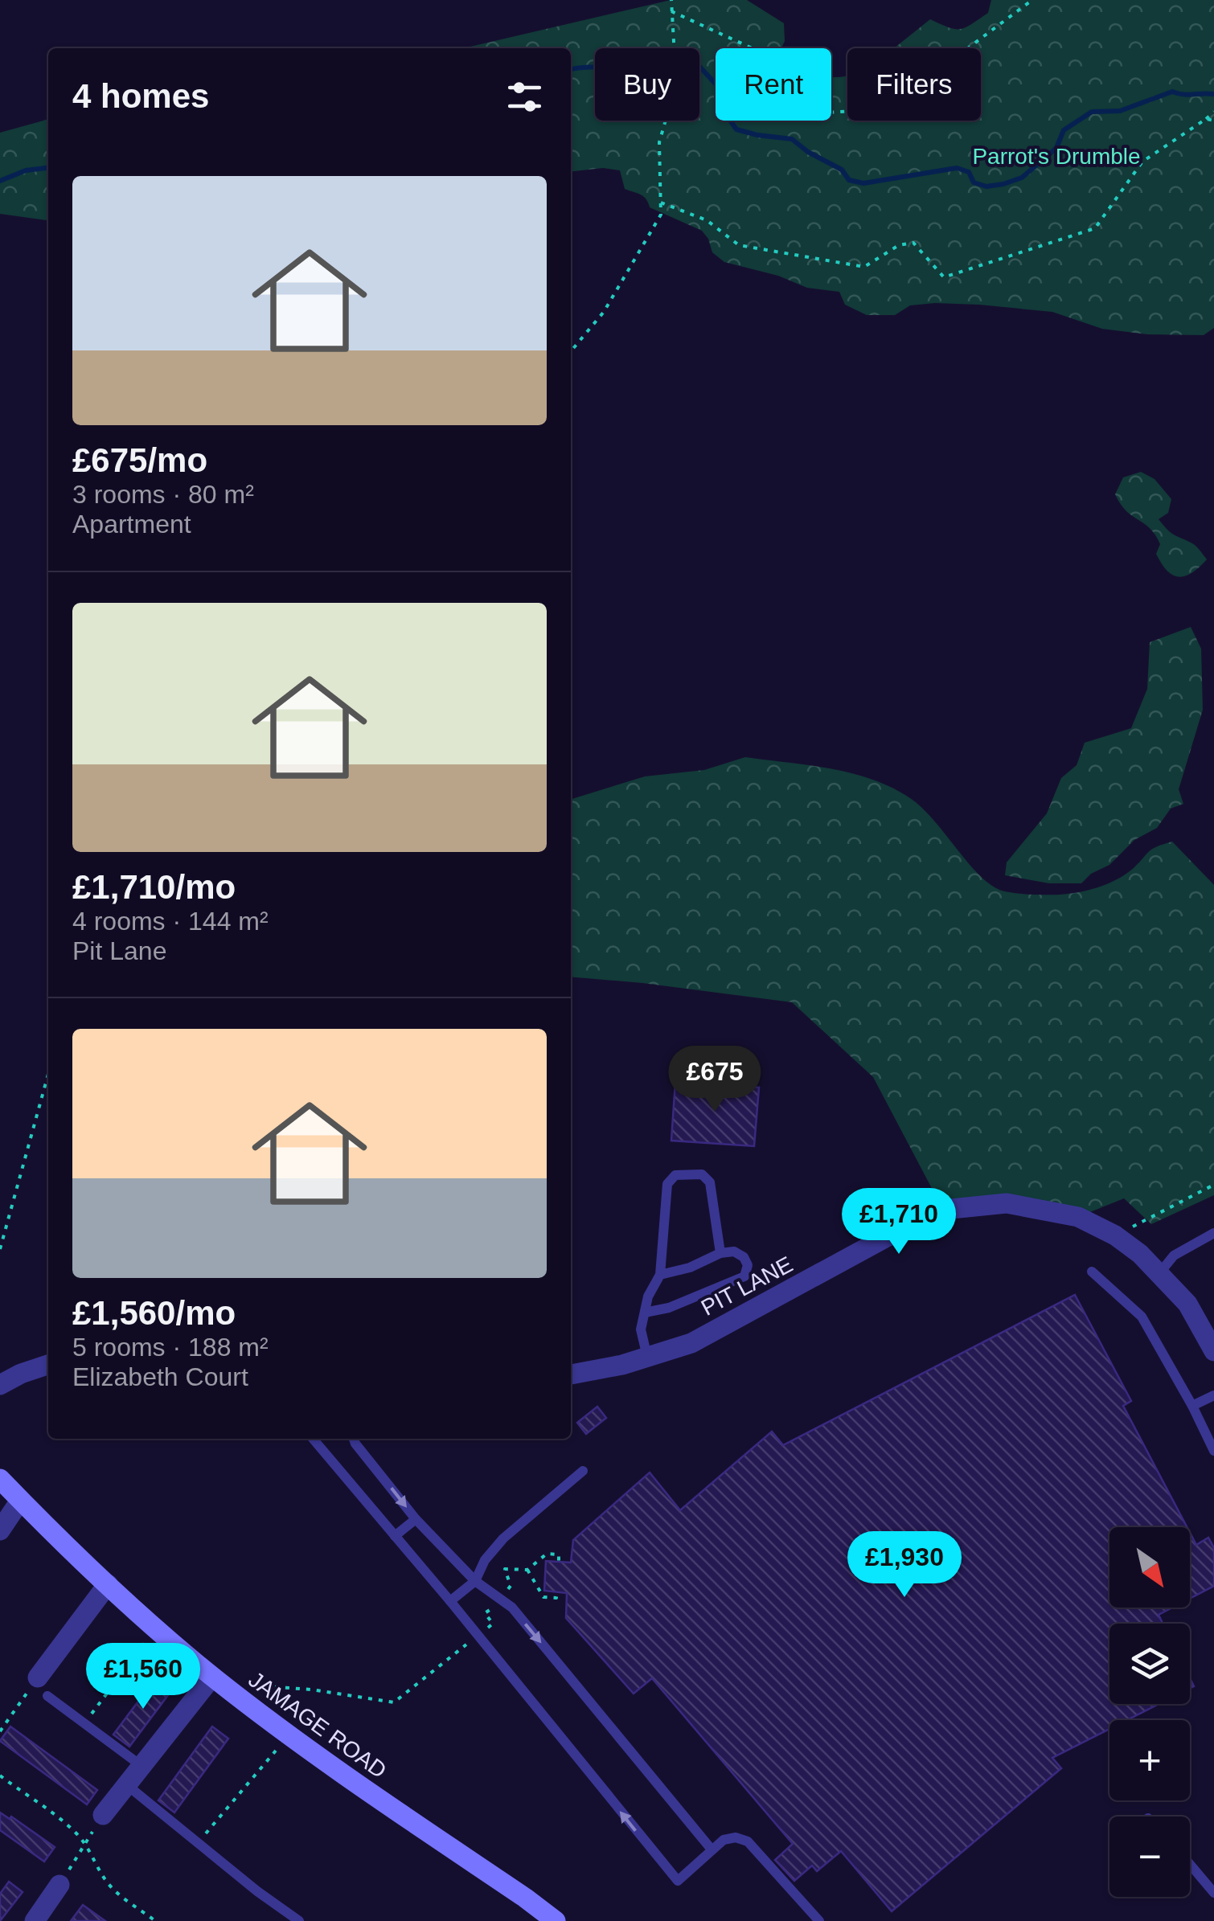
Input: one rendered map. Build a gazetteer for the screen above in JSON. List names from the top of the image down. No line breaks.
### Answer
{"streets":{"street":["PIT LANE","JAMAGE ROAD"]},"parks":["Parrot's Drumble"],"north":"bottom right","page":{"chip":["Buy","Rent","Filters"],"heading":"4 homes","list":[{"name":"£675/mo","note":"3 rooms · 80 m² · Apartment"},{"name":"£1,710/mo","note":"4 rooms · 144 m² · Pit Lane"},{"name":"£1,560/mo","note":"5 rooms · 188 m² · Elizabeth Court"}],"price":["£675","£1,710","£1,930","£1,560"],"map_buttons":["+","−"]}}
